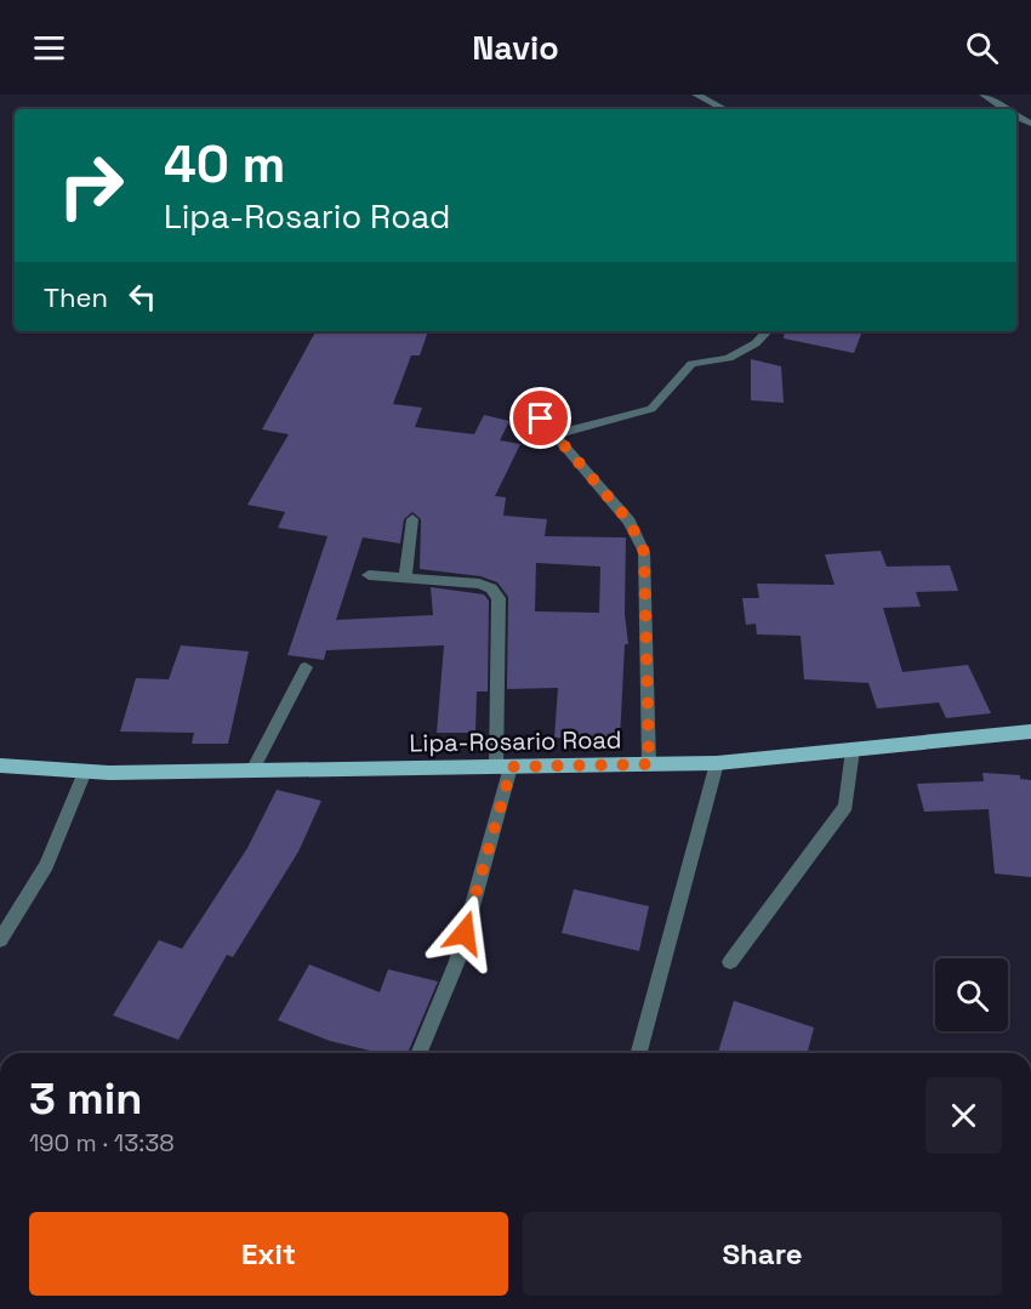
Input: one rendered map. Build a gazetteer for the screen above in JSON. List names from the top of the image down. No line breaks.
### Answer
{"streets":{"main road":["Lipa-Rosario Road"]},"page":{"header":"Navio","turn":["40 m","Lipa-Rosario Road"],"then":"Then","heading":["3 min","190 m · 13:38"],"buttons":["Exit","Share"]}}
